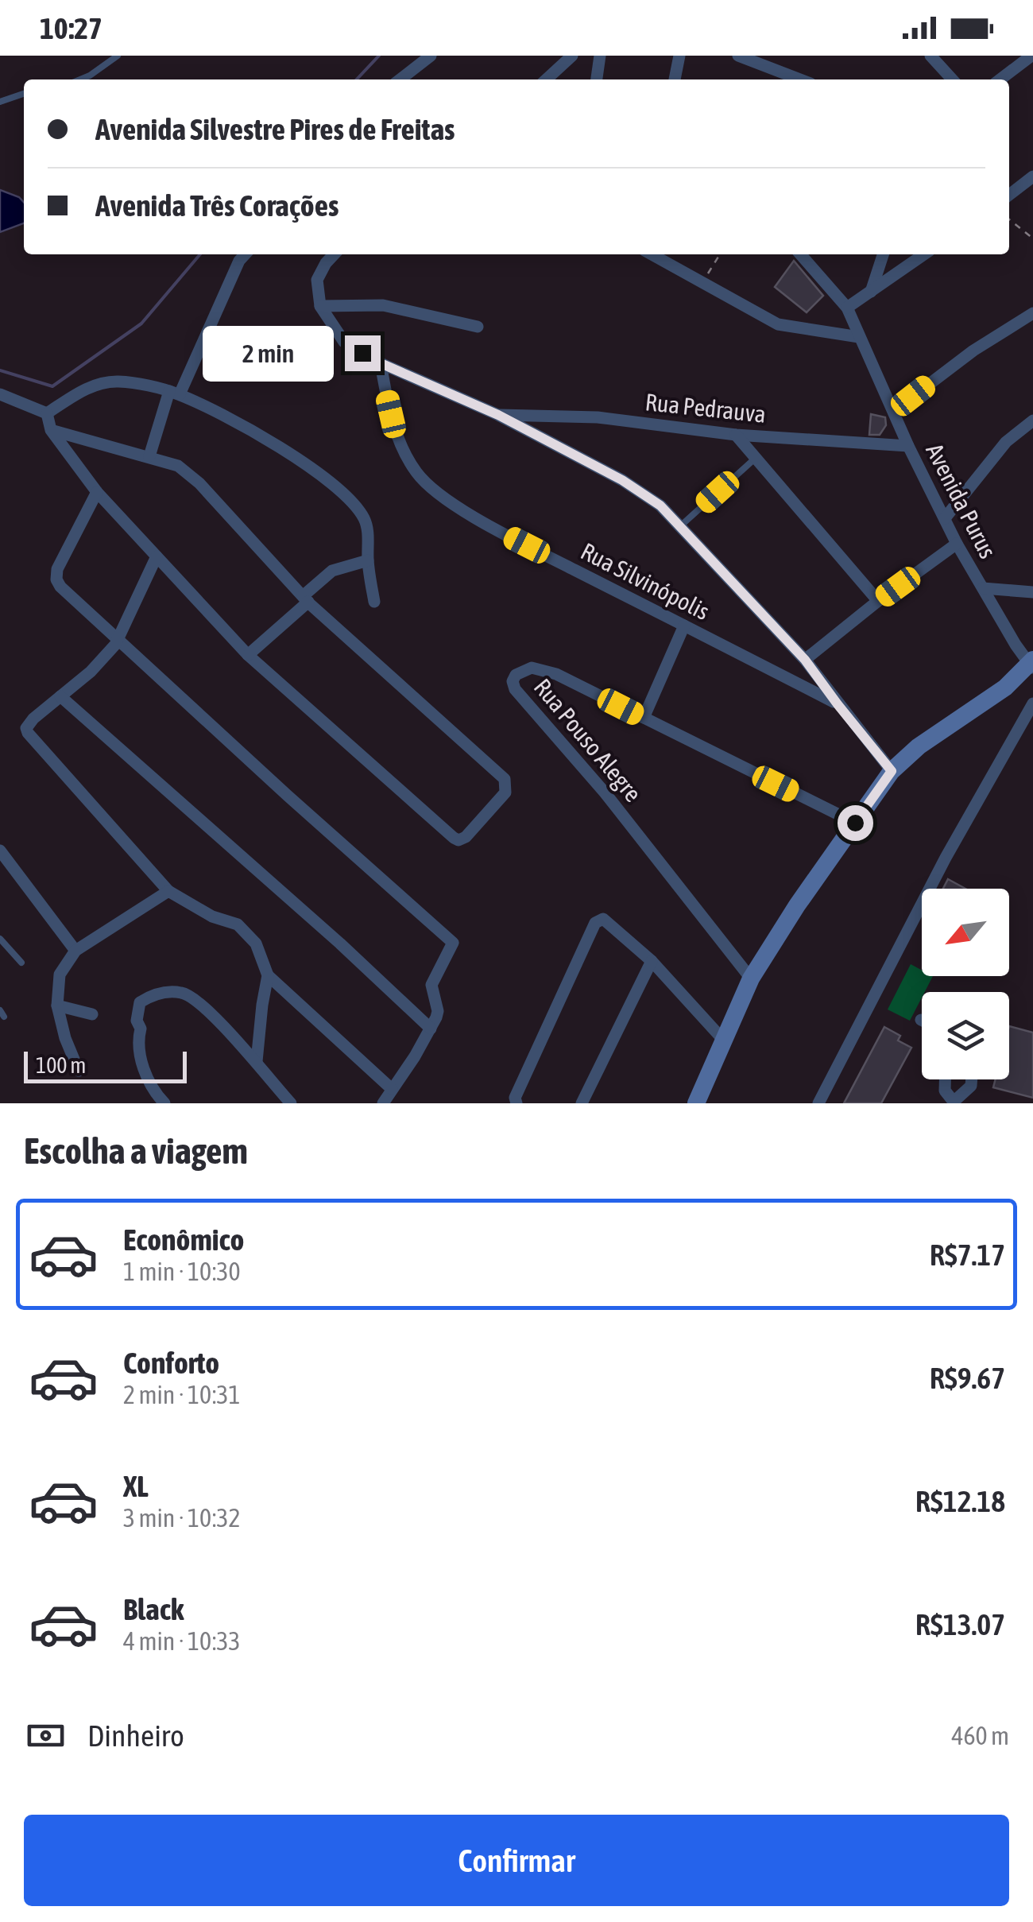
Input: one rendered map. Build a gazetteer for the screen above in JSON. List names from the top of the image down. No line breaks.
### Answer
{"streets":{"street":["Rua Pedrauva","Avenida Purus","Rua Silvinópolis","Rua Pouso Alegre"]},"crossings":[["Rua Pedrauva","Avenida Purus"]],"scale_bar":"100 m","north":"bottom left","page":{"status":"10:27","banner":["Avenida Silvestre Pires de Freitas","Avenida Três Corações"],"bubble":"2 min","scale":"100 m","heading":"Escolha a viagem","list":[{"name":"Econômico","note":"1 min · 10:30","value":"R$7.17"},{"name":"Conforto","note":"2 min · 10:31","value":"R$9.67"},{"name":"XL","note":"3 min · 10:32","value":"R$12.18"},{"name":"Black","note":"4 min · 10:33","value":"R$13.07"}],"pay":["Dinheiro","460 m"],"buttons":"Confirmar"}}
